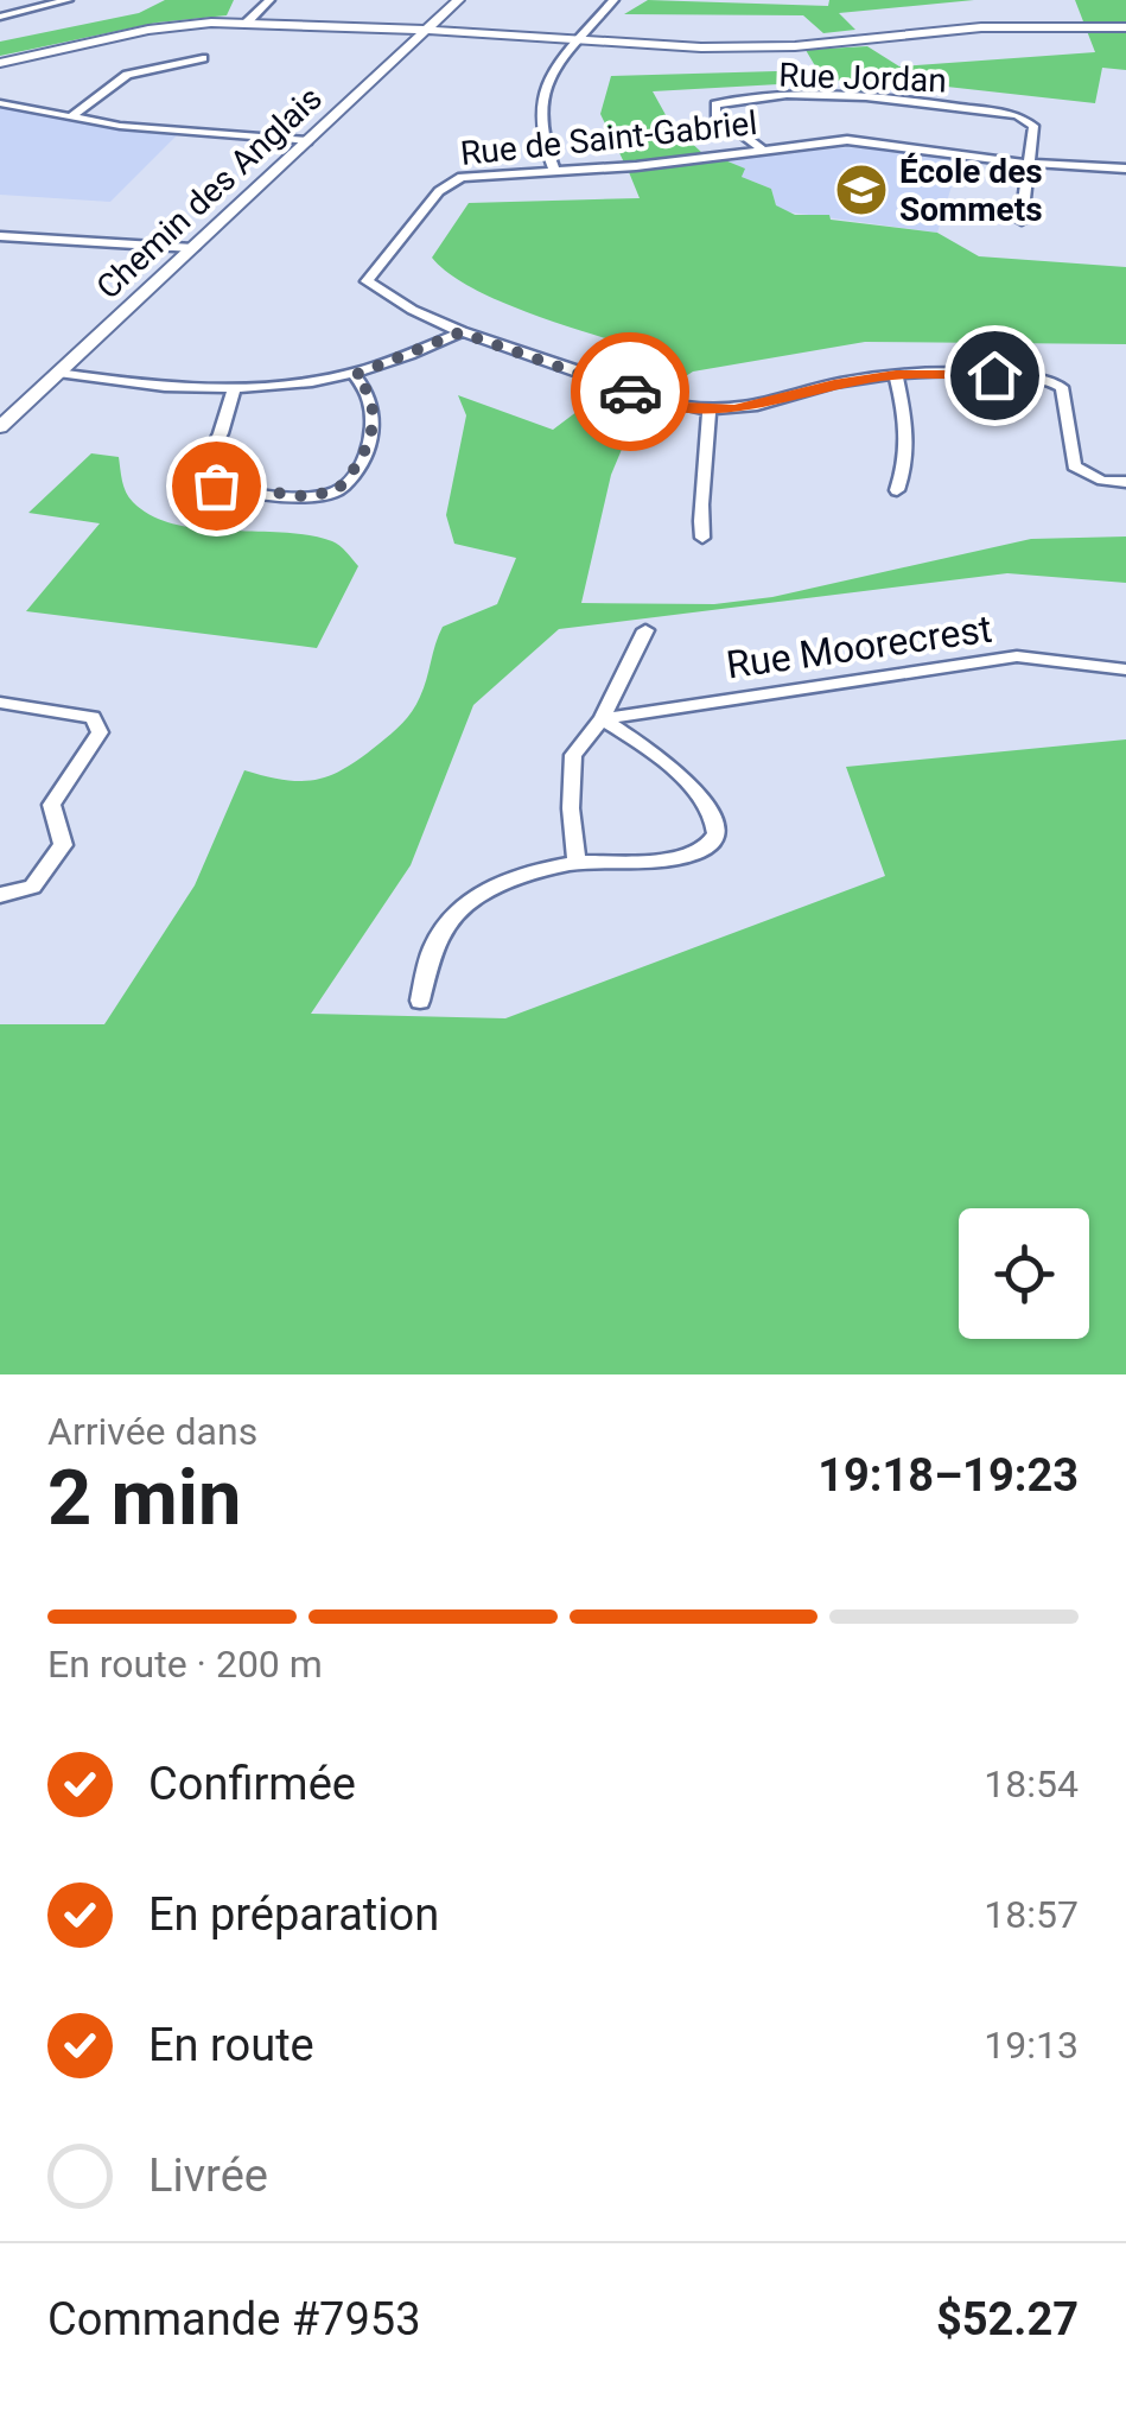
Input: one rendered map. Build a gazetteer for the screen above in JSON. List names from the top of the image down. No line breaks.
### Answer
{"streets":{"street":["Rue Jordan","Rue de Saint-Gabriel","Chemin des Anglais","Rue Moorecrest"]},"crossings":[["Rue Jordan","Rue de Saint-Gabriel"]],"places":{"school or university":["École des Sommets"]},"page":{"heading":["2 min","Arrivée dans","19:18–19:23"],"panel":["Commande #7953","$52.27"],"bar":"En route · 200 m","list":[["Confirmée","18:54"],["En préparation","18:57"],["En route","19:13"],"Livrée"]}}
